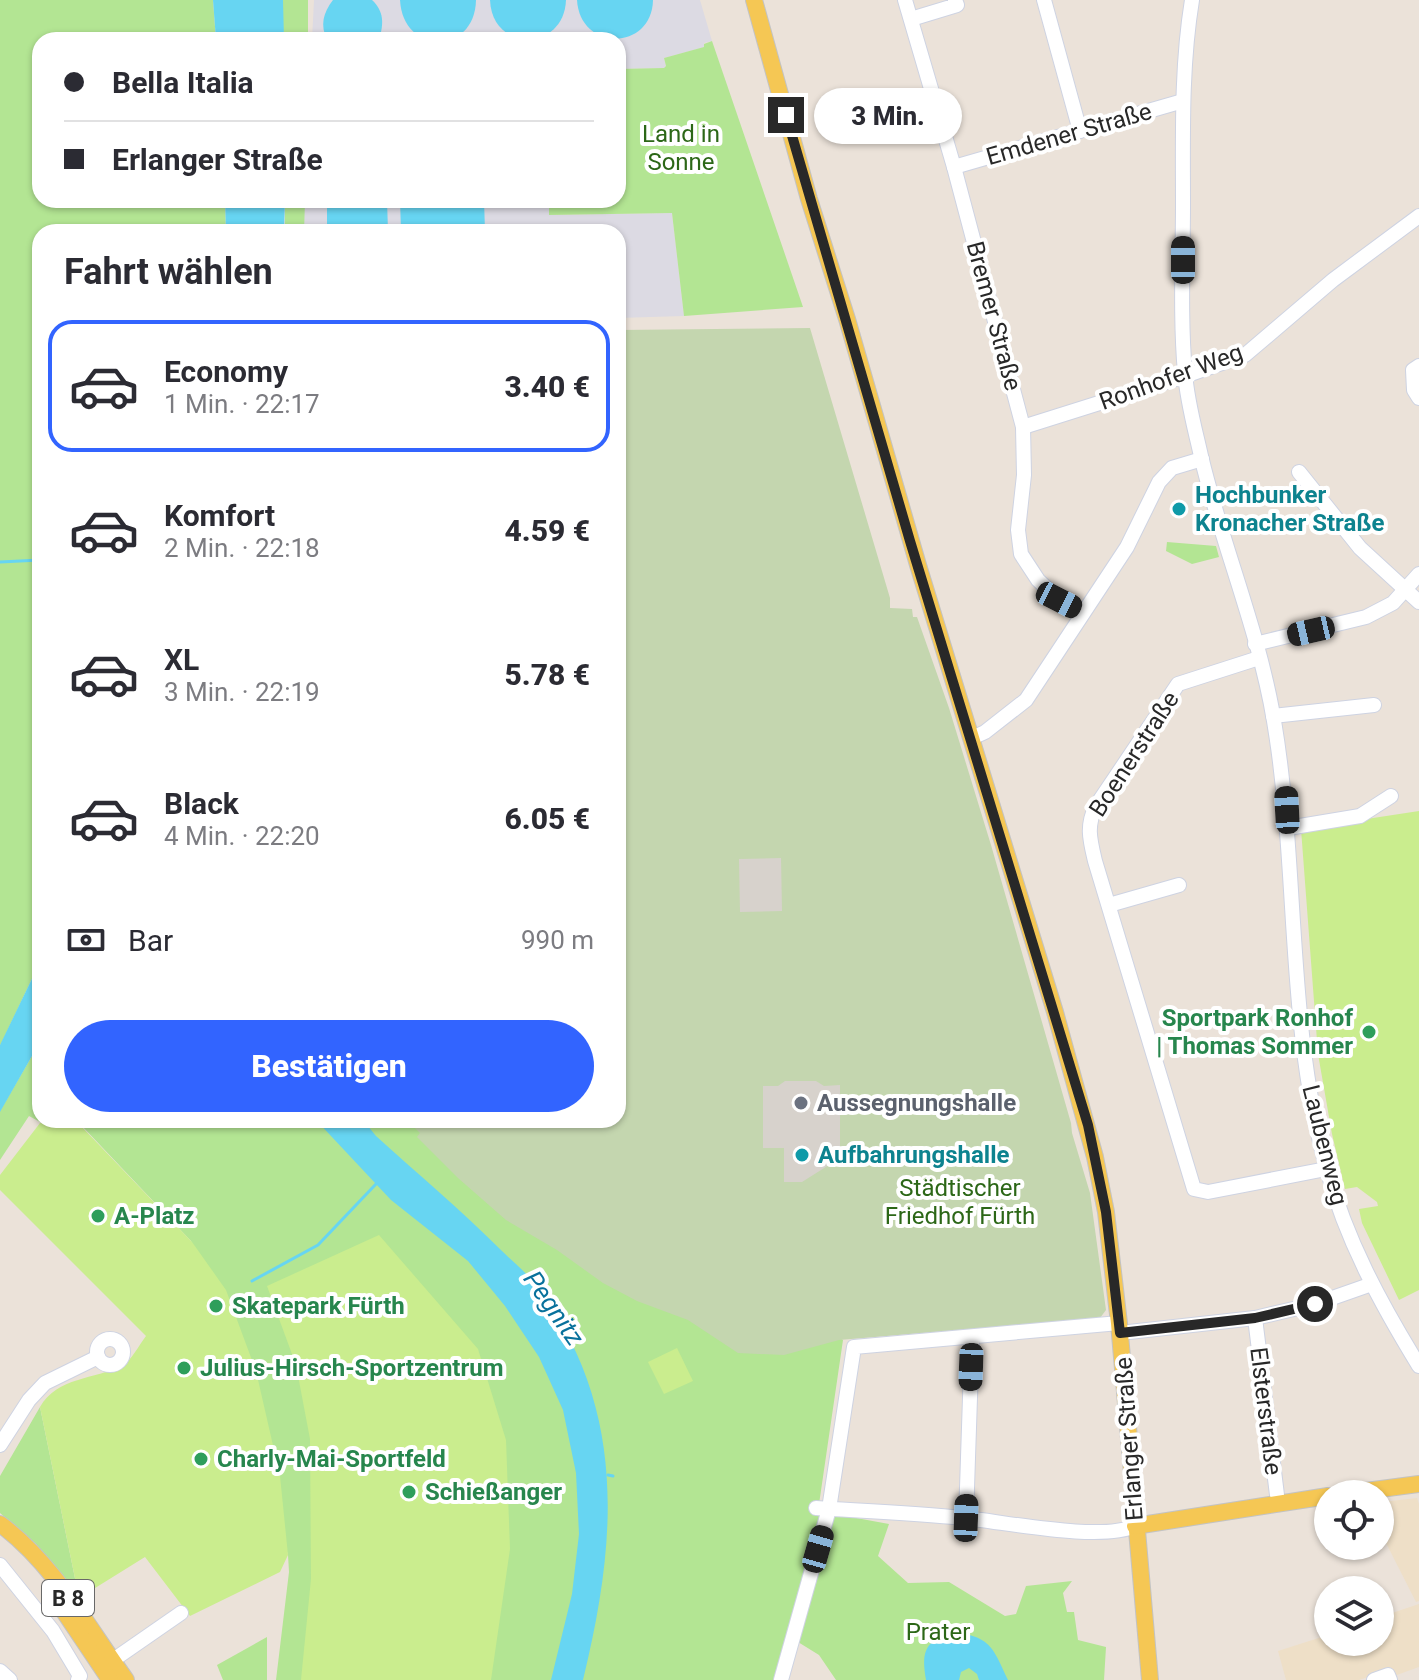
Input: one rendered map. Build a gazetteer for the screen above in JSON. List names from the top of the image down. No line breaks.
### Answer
{"streets":{"main road":["Erlanger Straße","B 8"],"street":["Emdener Straße","Bremer Straße","Ronhofer Weg","Boenerstraße","Laubenweg","Elsterstraße"]},"crossings":[["Emdener Straße","Bremer Straße"],["Emdener Straße","Laubenweg"],["Bremer Straße","Ronhofer Weg"],["Ronhofer Weg","Laubenweg"],["Boenerstraße","Laubenweg"]],"water":["Pegnitz"],"parks":["Land in Sonne","Städtischer Friedhof Fürth","Prater"],"places":["Hochbunker Kronacher Straße","Sportpark Ronhof | Thomas Sommer","Aussegnungshalle","Aufbahrungshalle","A-Platz","Skatepark Fürth","Julius-Hirsch-Sportzentrum","Charly-Mai-Sportfeld","Schießanger"],"page":{"banner":["Bella Italia","Erlanger Straße"],"bubble":"3 Min.","heading":"Fahrt wählen","list":[{"name":"Economy","note":"1 Min. · 22:17","value":"3.40 €"},{"name":"Komfort","note":"2 Min. · 22:18","value":"4.59 €"},{"name":"XL","note":"3 Min. · 22:19","value":"5.78 €"},{"name":"Black","note":"4 Min. · 22:20","value":"6.05 €"}],"pay":["Bar","990 m"],"buttons":"Bestätigen"}}
